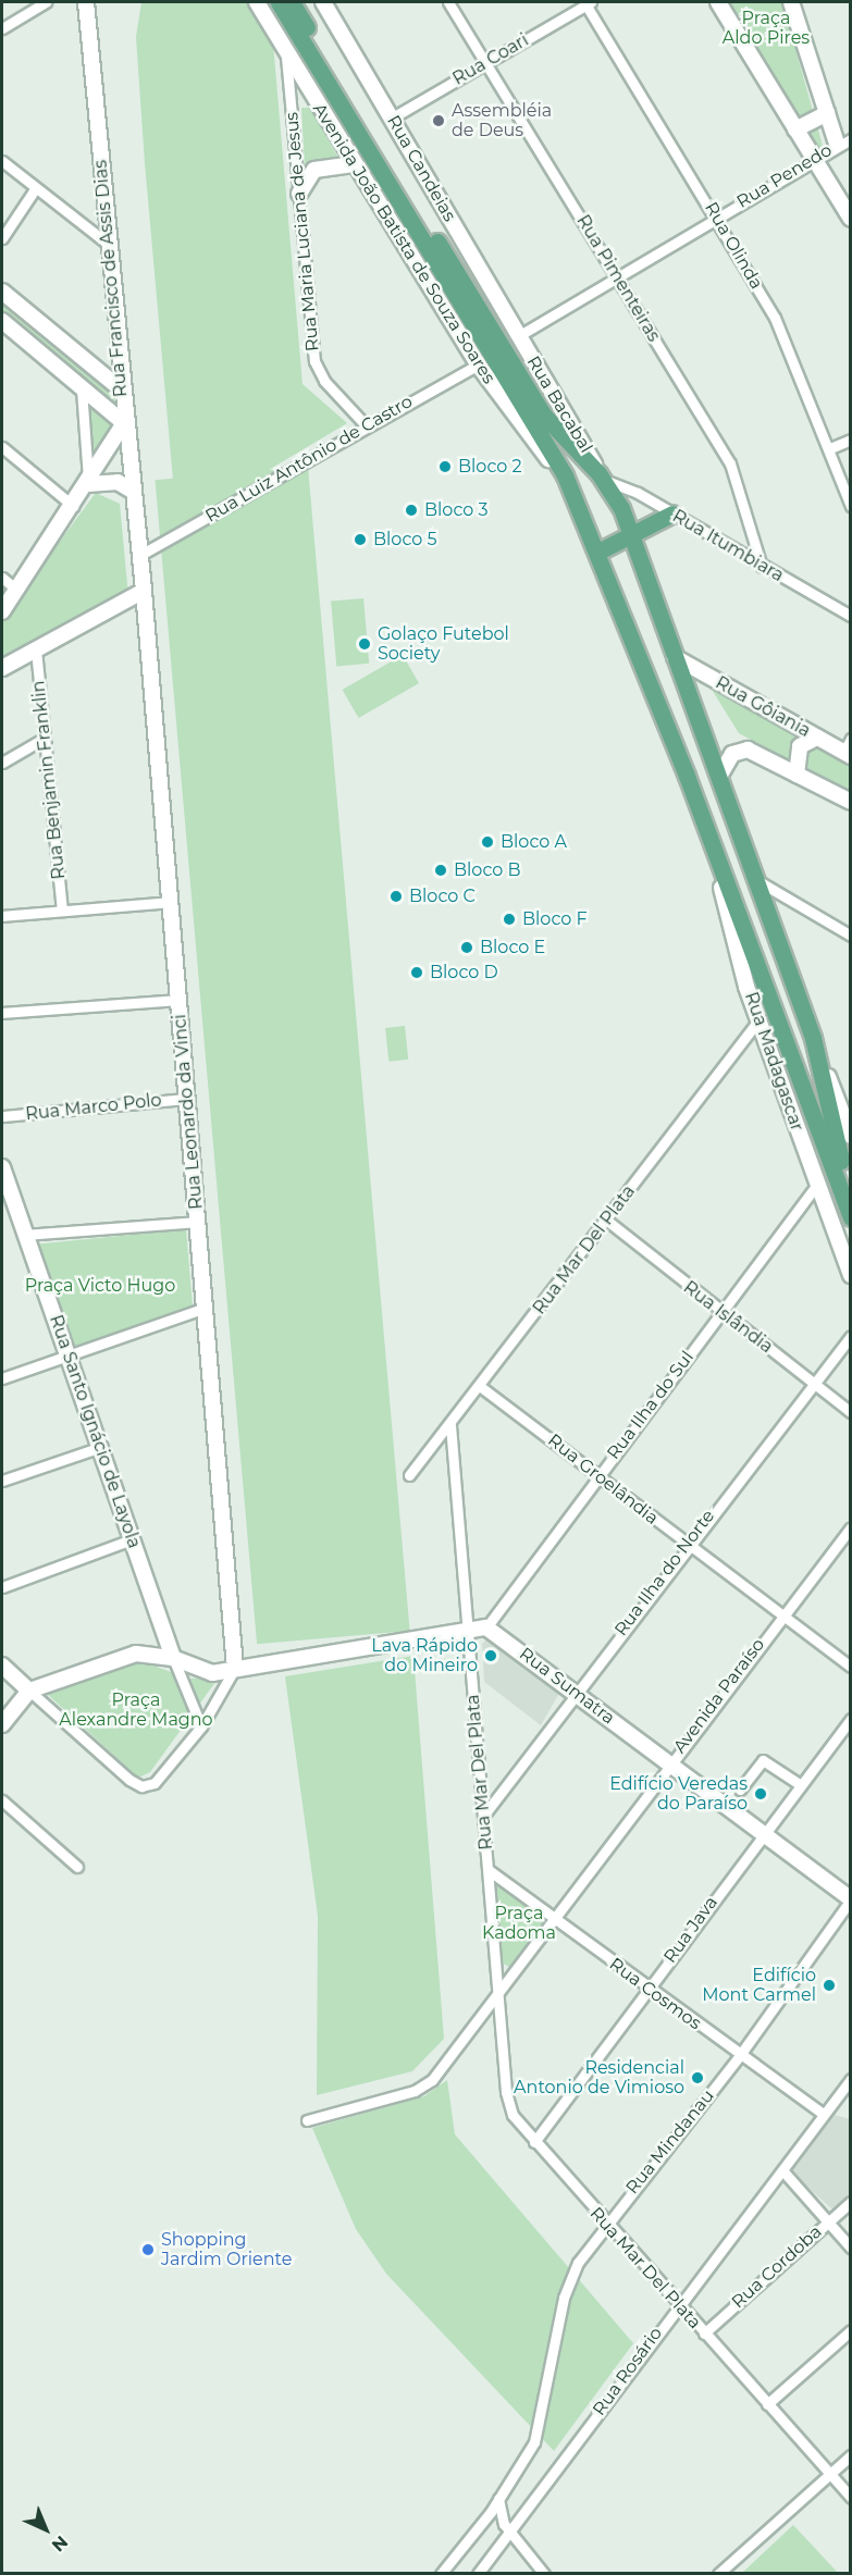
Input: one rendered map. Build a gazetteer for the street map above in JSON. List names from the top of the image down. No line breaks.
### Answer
{"streets":{"street":["Rua Coari","Rua Candeias","Rua Penedo","Rua Maria Luciana de Jesus","Avenida João Batista de Souza Soares","Rua Olinda","Rua Francisco de Assis Dias","Rua Pimenteiras","Rua Bacabal","Rua Luiz Antônio de Castro","Rua Itumbiara","Rua Gôiania","Rua Benjamin Franklin","Rua Madagascar","Rua Marco Polo","Rua Leonardo da Vinci","Rua Mar Del Plata","Rua Islândia","Rua Ilha do Sul","Rua Santo Ignácio de Layola","Rua Groelândia","Rua Ilha do Norte","Rua Sumatra","Avenida Paraíso","Rua Java","Rua Cosmos","Rua Mindanau","Rua Cordoba","Rua Rosário"]},"crossings":[["Rua Coari","Rua Candeias"],["Rua Coari","Rua Olinda"],["Rua Coari","Rua Pimenteiras"],["Rua Candeias","Rua Penedo"],["Rua Candeias","Rua Bacabal"],["Rua Penedo","Rua Olinda"],["Rua Penedo","Rua Pimenteiras"],["Rua Penedo","Rua Bacabal"],["Rua Maria Luciana de Jesus","Avenida João Batista de Souza Soares"],["Rua Maria Luciana de Jesus","Rua Luiz Antônio de Castro"],["Avenida João Batista de Souza Soares","Rua Luiz Antônio de Castro"],["Rua Francisco de Assis Dias","Rua Luiz Antônio de Castro"],["Rua Francisco de Assis Dias","Rua Leonardo da Vinci"],["Rua Pimenteiras","Rua Itumbiara"],["Rua Bacabal","Rua Itumbiara"],["Rua Luiz Antônio de Castro","Rua Leonardo da Vinci"],["Rua Madagascar","Rua Mar Del Plata"],["Rua Madagascar","Rua Ilha do Sul"],["Rua Marco Polo","Rua Leonardo da Vinci"],["Rua Mar Del Plata","Rua Islândia"],["Rua Mar Del Plata","Rua Groelândia"],["Rua Mar Del Plata","Rua Ilha do Norte"],["Rua Mar Del Plata","Avenida Paraíso"],["Rua Mar Del Plata","Rua Java"],["Rua Mar Del Plata","Rua Cosmos"],["Rua Mar Del Plata","Rua Mindanau"],["Rua Mar Del Plata","Rua Cordoba"],["Rua Mar Del Plata","Rua Rosário"],["Rua Islândia","Rua Ilha do Sul"],["Rua Islândia","Rua Ilha do Norte"],["Rua Ilha do Sul","Rua Groelândia"],["Rua Ilha do Sul","Rua Sumatra"],["Rua Groelândia","Rua Ilha do Norte"],["Rua Groelândia","Avenida Paraíso"],["Rua Ilha do Norte","Rua Sumatra"],["Rua Sumatra","Avenida Paraíso"],["Rua Sumatra","Rua Java"],["Rua Sumatra","Rua Mindanau"],["Avenida Paraíso","Rua Cosmos"],["Rua Java","Rua Cosmos"],["Rua Cosmos","Rua Mindanau"],["Rua Cosmos","Rua Rosário"]],"parks":["Praça Aldo Pires","Praça Victo Hugo","Praça Alexandre Magno","Praça Kadoma"],"places":["Assembléia de Deus","Bloco 2","Bloco 3","Bloco 5","Golaço Futebol Society","Bloco A","Bloco B","Bloco C","Bloco F","Bloco E","Bloco D","Lava Rápido do Mineiro","Edifício Veredas do Paraíso","Edifício Mont Carmel","Residencial Antonio de Vimioso","Shopping Jardim Oriente"],"north":"bottom right"}
